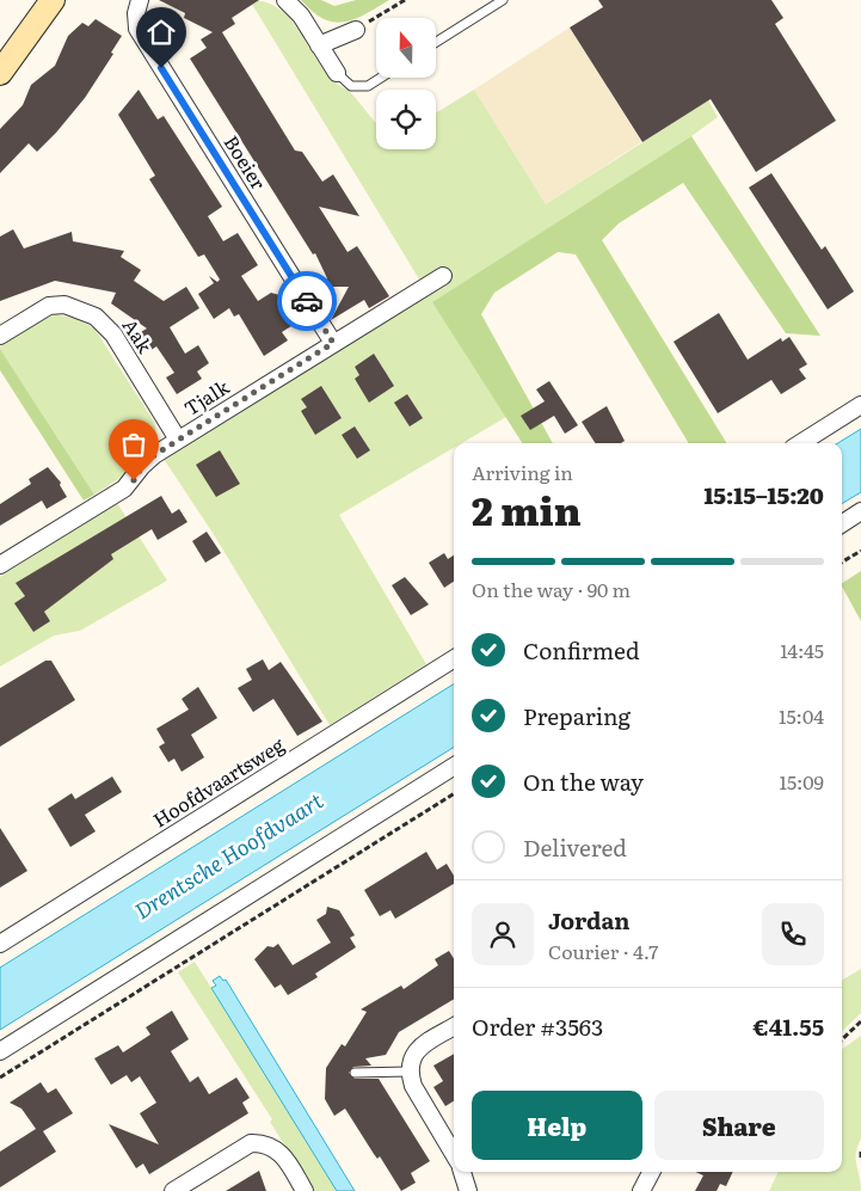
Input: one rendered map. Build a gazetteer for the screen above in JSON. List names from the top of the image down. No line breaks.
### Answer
{"streets":{"street":["Boeier","Aak","Tjalk","Hoofdvaartsweg"]},"crossings":[["Boeier","Tjalk"],["Aak","Tjalk"]],"water":["Drentsche Hoofdvaart"],"north":"top","page":{"heading":["2 min","Arriving in","15:15–15:20"],"panel":["Jordan","Courier · 4.7","Order #3563","€41.55"],"bar":"On the way · 90 m","list":[["Confirmed","14:45"],["Preparing","15:04"],["On the way","15:09"],"Delivered"],"buttons":["Help","Share"]}}
